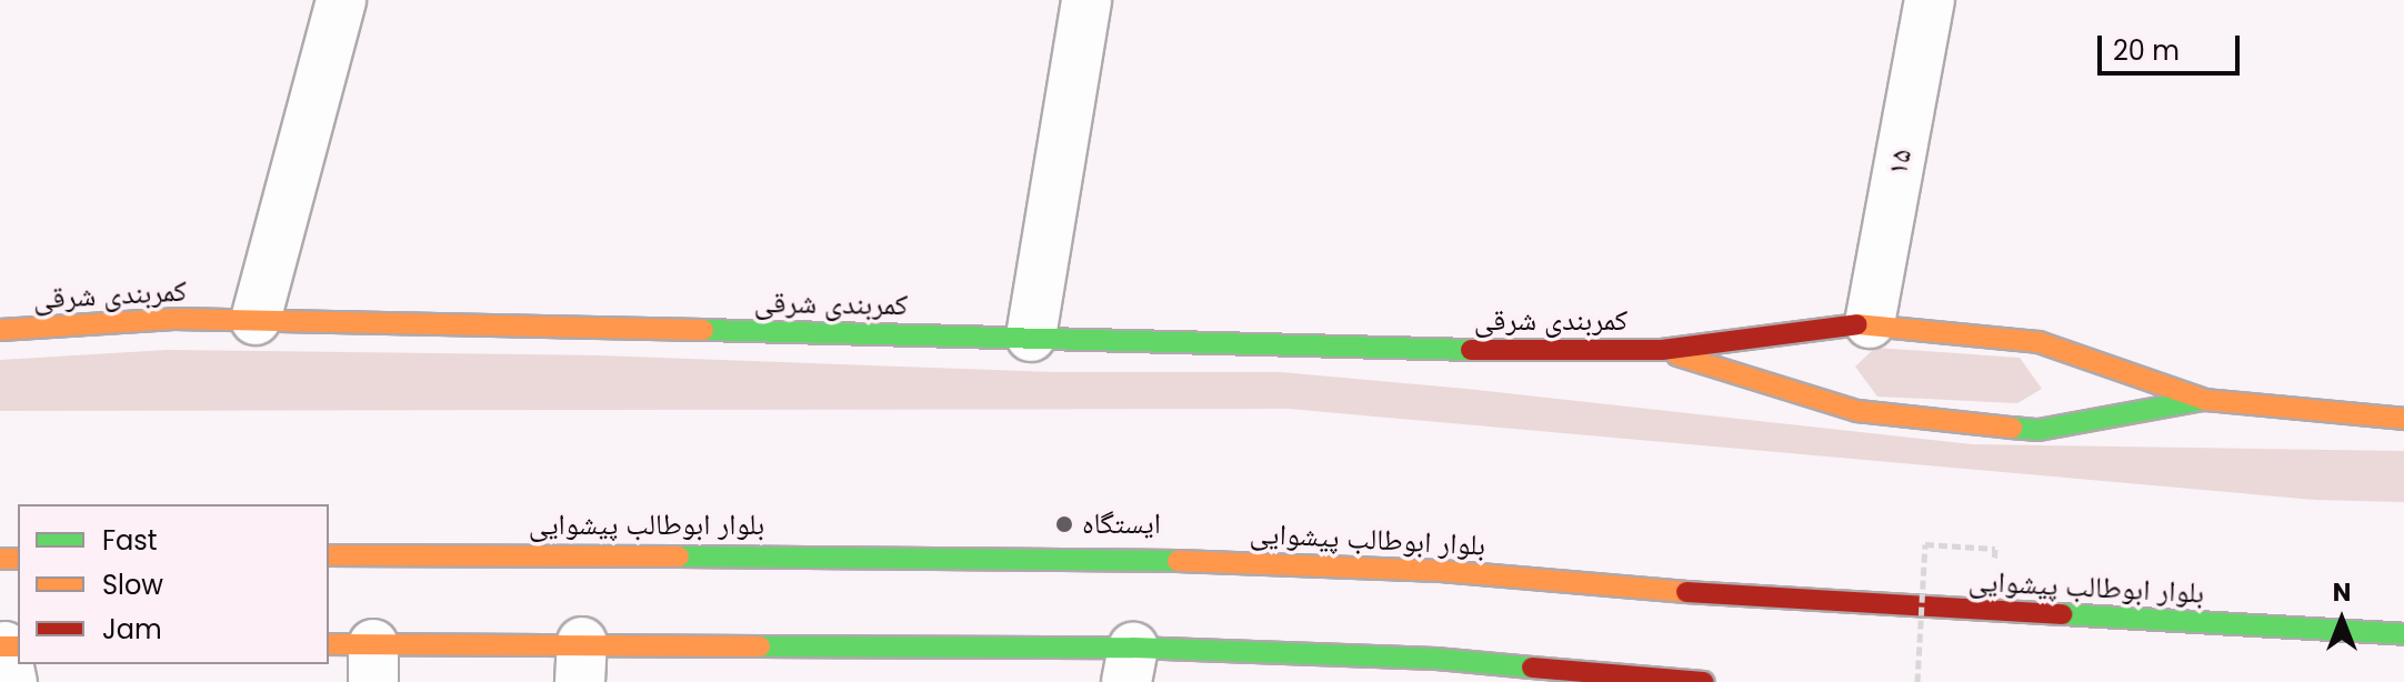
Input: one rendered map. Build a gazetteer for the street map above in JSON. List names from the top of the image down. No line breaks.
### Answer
{"streets":{"main road":["کمربندی شرقی","بلوار ابوطالب پیشوایی"],"street":["۱۵"]},"crossings":[["۱۵","کمربندی شرقی"]],"places":["ایستگاه"],"legend":["Fast","Slow","Jam"],"scale_bar":"20 m","north":"top"}
